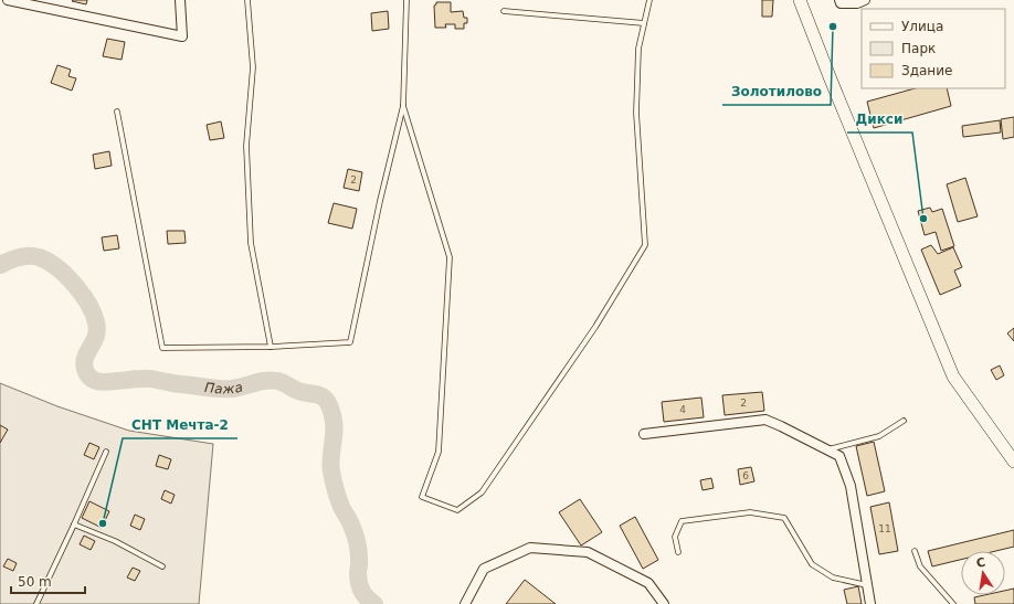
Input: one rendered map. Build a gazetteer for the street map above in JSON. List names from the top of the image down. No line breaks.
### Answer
{"water":["Пажа"],"places":["Золотилово","Дикси","СНТ Мечта-2"],"house_numbers":["2","2","4","6","11"],"legend":["Улица","Парк","Здание"],"scale_bar":"50 m","north":"top"}
